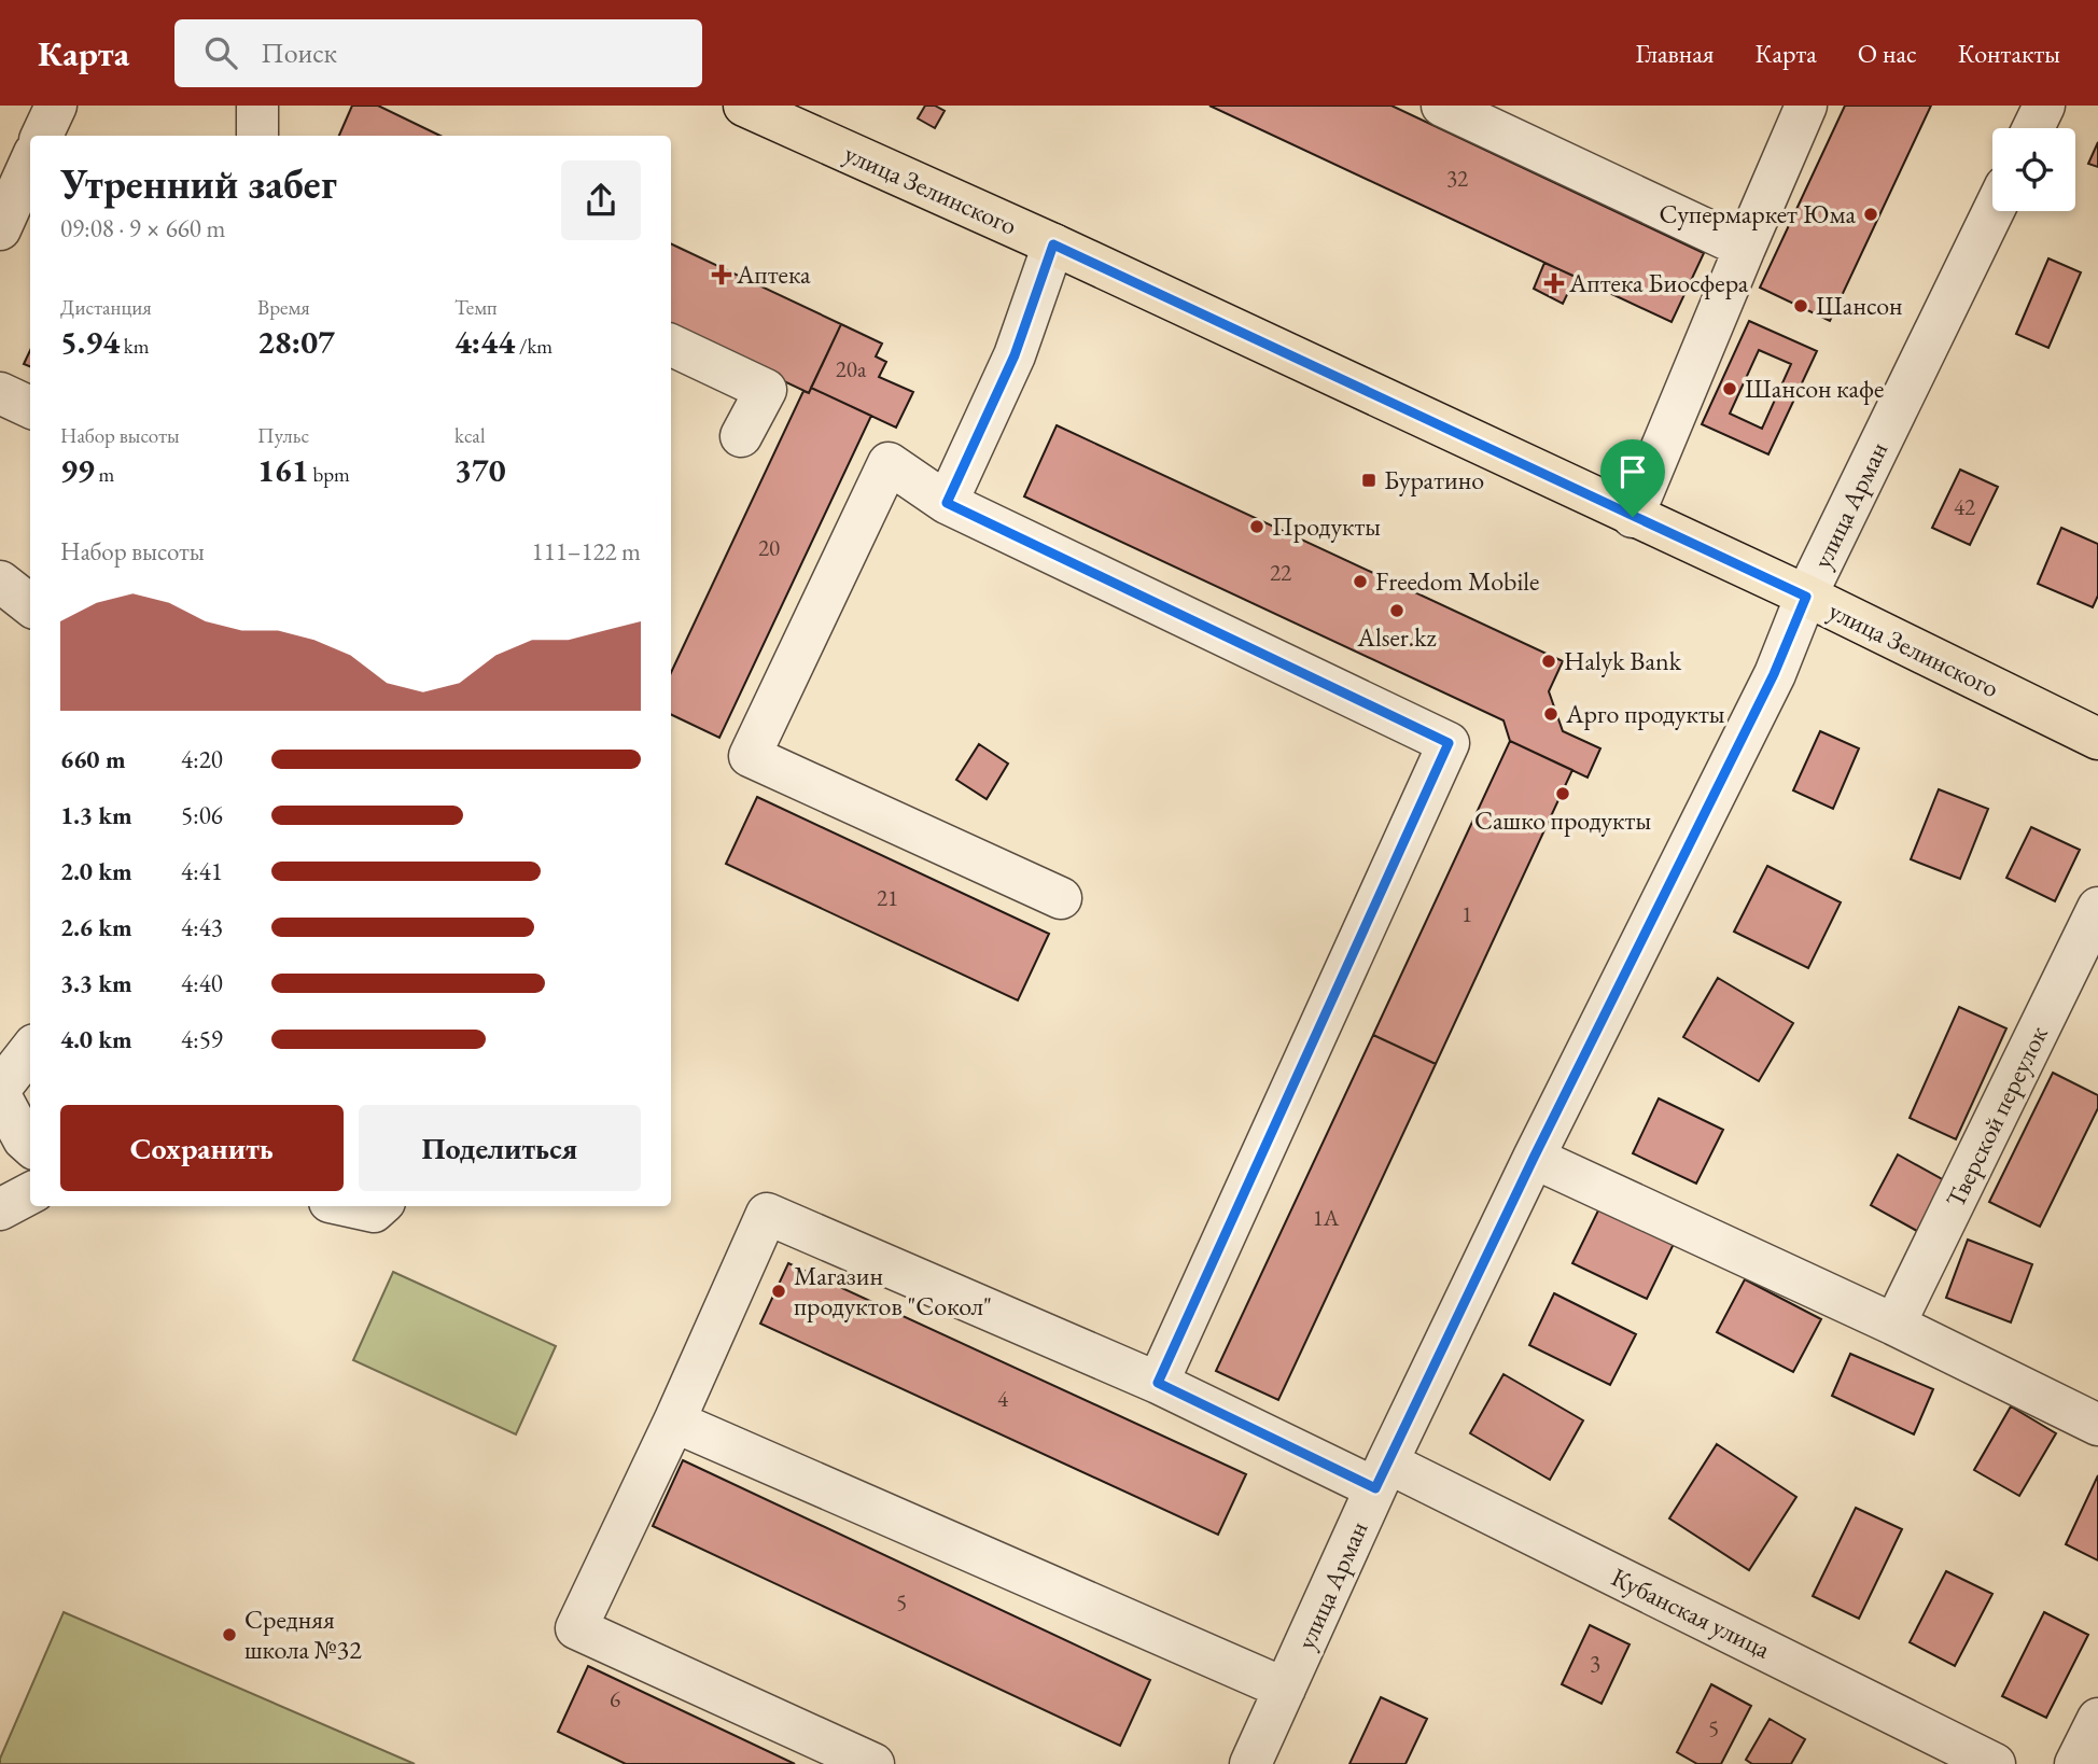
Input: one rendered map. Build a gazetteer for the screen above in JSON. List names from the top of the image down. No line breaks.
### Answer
{"streets":{"main road":["улица Зелинского"],"street":["улица Арман","Тверской переулок","Кубанская улица"]},"crossings":[["улица Зелинского","улица Арман"],["улица Арман","Кубанская улица"]],"places":{"other":["Супермаркет Юма","Шансон","Шансон кафе","Продукты","Freedom Mobile","Alser.kz","Halyk Bank","Арго продукты","Сашко продукты","Магазин продуктов \"Сокол\"","Средняя школа №32"],"health":["Аптека","Аптека Биосфера"],"transit":["Буратино"]},"house_numbers":["32","20а","42","20","22","21","1","1А","4","5","3","6","5"],"page":{"header":"Карта","search":"Поиск","nav":["Главная","Карта","О нас","Контакты"],"heading":["Утренний забег","09:08 · 9 × 660 m"],"stats":[["Дистанция","5.94 km"],["Время","28:07"],["Темп","4:44 /km"],["Набор высоты","99 m"],["Пульс","161 bpm"],["kcal","370"]],"chart":["Набор высоты","111–122 m"],"list":[{"name":"660 m","note":"4:20"},{"name":"1.3 km","note":"5:06"},{"name":"2.0 km","note":"4:41"},{"name":"2.6 km","note":"4:43"},{"name":"3.3 km","note":"4:40"},{"name":"4.0 km","note":"4:59"}],"buttons":["Сохранить","Поделиться"]}}
